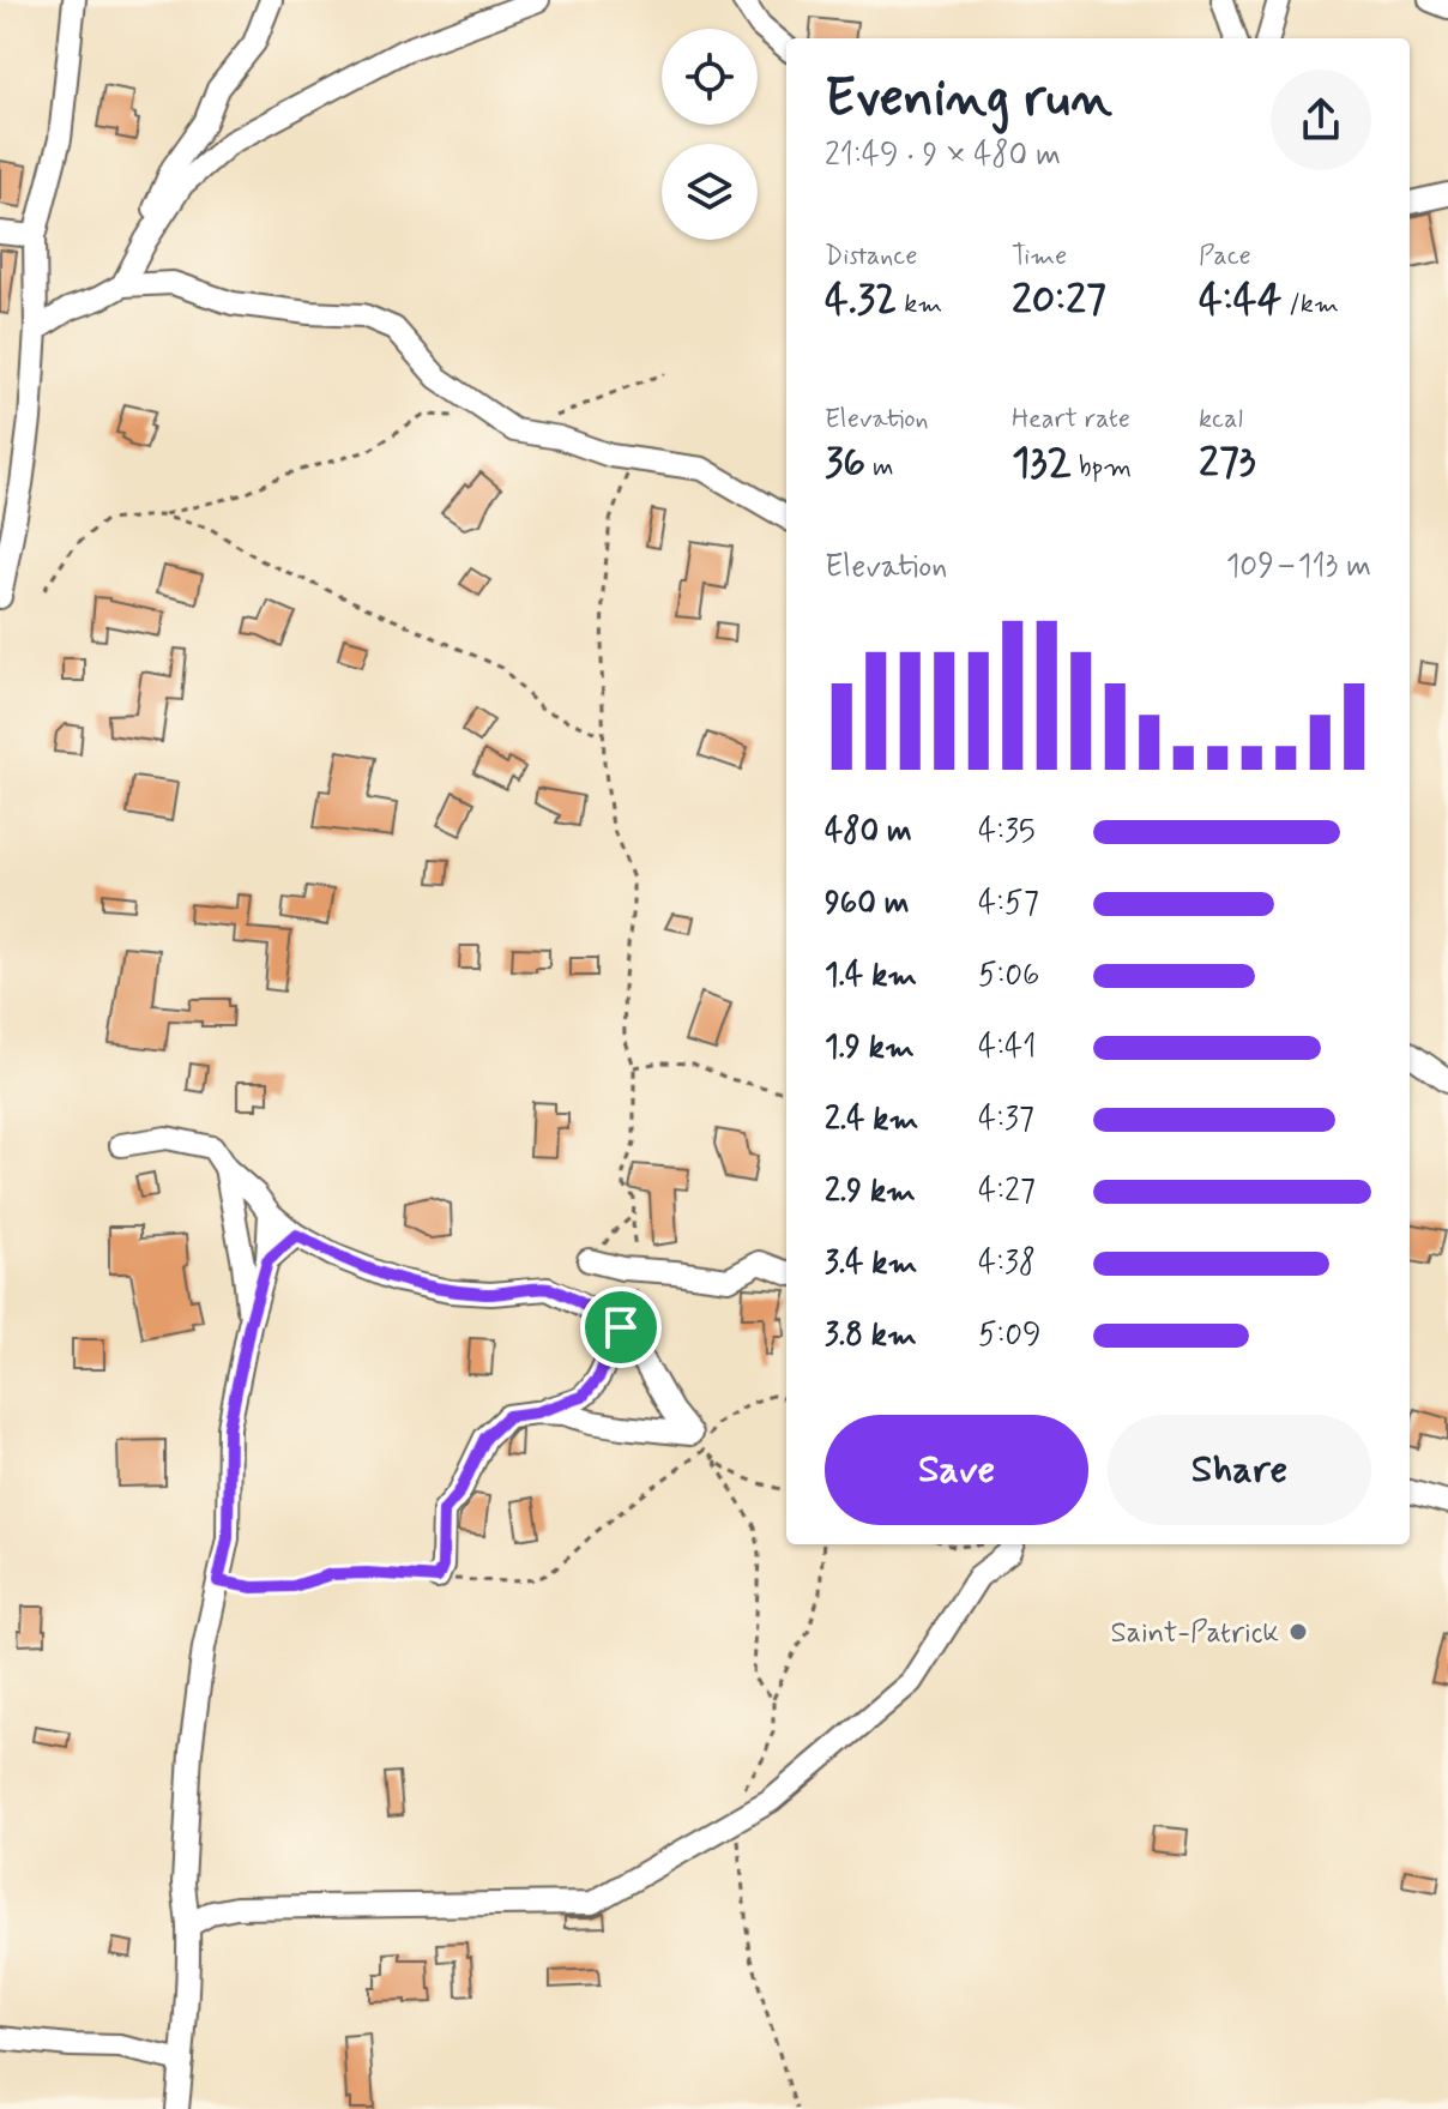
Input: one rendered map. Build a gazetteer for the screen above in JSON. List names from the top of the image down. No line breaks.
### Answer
{"places":["Saint-Patrick"],"page":{"heading":["Evening run","21:49 · 9 × 480 m"],"stats":[["Distance","4.32 km"],["Time","20:27"],["Pace","4:44 /km"],["Elevation","36 m"],["Heart rate","132 bpm"],["kcal","273"]],"chart":["Elevation","109–113 m"],"list":[{"name":"480 m","note":"4:35"},{"name":"960 m","note":"4:57"},{"name":"1.4 km","note":"5:06"},{"name":"1.9 km","note":"4:41"},{"name":"2.4 km","note":"4:37"},{"name":"2.9 km","note":"4:27"},{"name":"3.4 km","note":"4:38"},{"name":"3.8 km","note":"5:09"}],"buttons":["Save","Share"]}}
